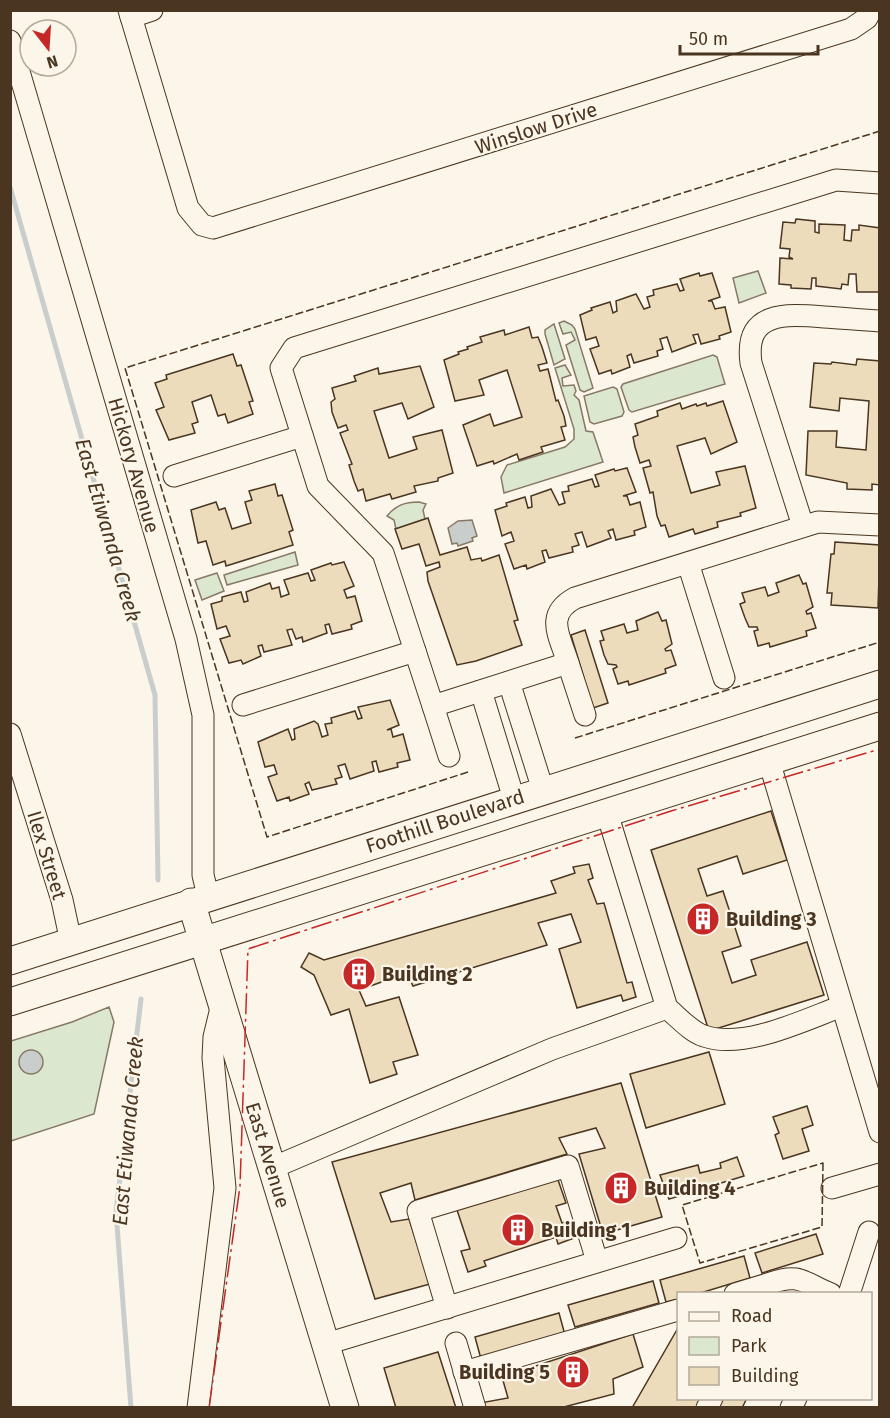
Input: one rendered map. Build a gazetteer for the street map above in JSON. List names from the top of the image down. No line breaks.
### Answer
{"streets":{"main road":["Foothill Boulevard","East Avenue"],"street":["Winslow Drive","Hickory Avenue","Ilex Street"]},"crossings":[["Hickory Avenue","Foothill Boulevard"],["Hickory Avenue","East Avenue"],["Foothill Boulevard","Ilex Street"],["Foothill Boulevard","East Avenue"]],"water":["East Etiwanda Creek"],"places":{"building":["Building 3","Building 2","Building 4","Building 1","Building 5"]},"legend":["Road","Park","Building"],"scale_bar":"50 m","north":"bottom"}
